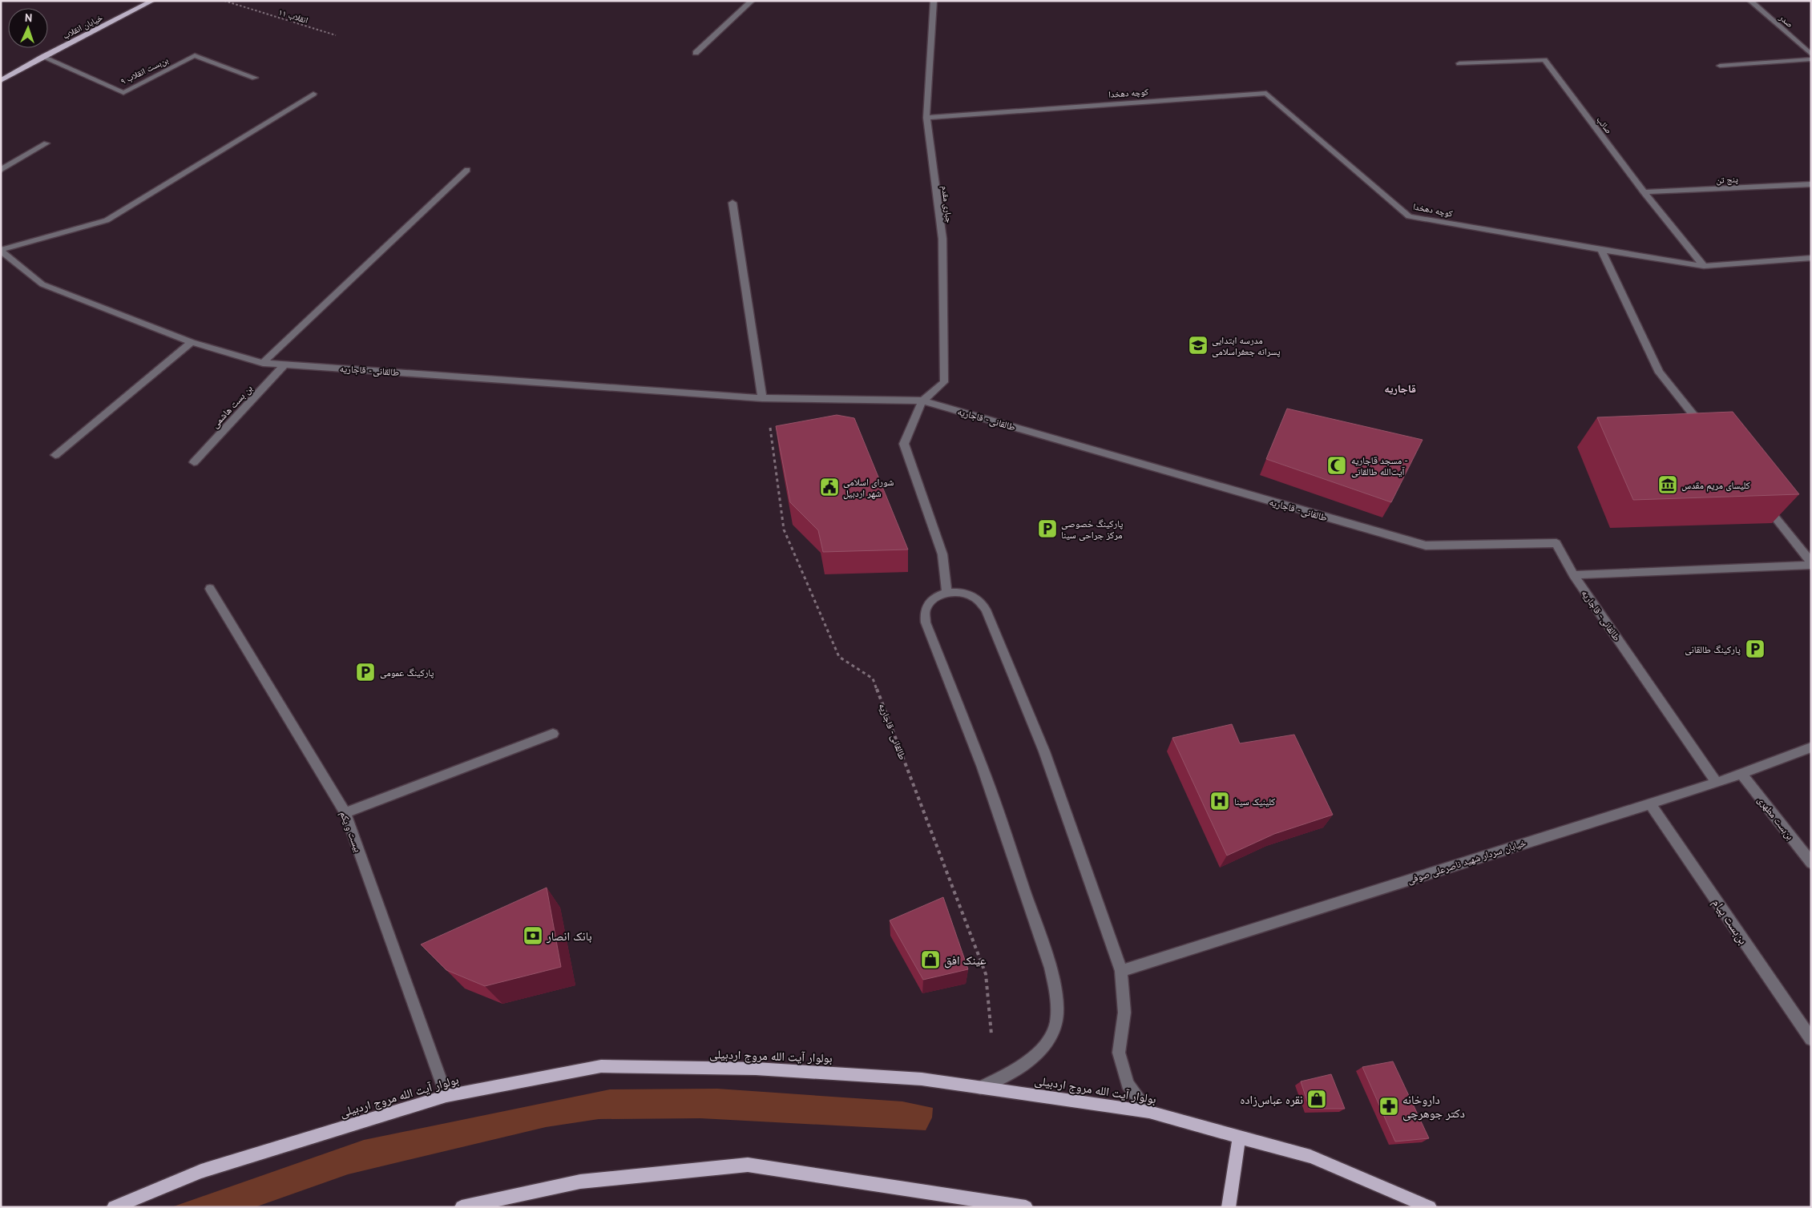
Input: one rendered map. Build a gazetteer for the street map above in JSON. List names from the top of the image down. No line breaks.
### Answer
{"streets":{"main road":["خیابان انقلاب","بولوار آیت الله مروج اردبیلی"],"street":["صدر","بن‌بست انقلاب ۹","کوچه دهخدا","صائب","پنج تن","جباری مقدم","طالقانی - قاجاریه","بن بست هاشمی","بن‌بست مطهری","بیست و یکم","خیابان سردار شهید ناصرعلی صوفی","بن‌بست پیام"],"path":["انقلاب ۱۱"]},"crossings":[["خیابان انقلاب","بن‌بست انقلاب ۹"],["کوچه دهخدا","صائب"],["کوچه دهخدا","جباری مقدم"],["صائب","پنج تن"],["جباری مقدم","طالقانی - قاجاریه"],["طالقانی - قاجاریه","بن بست هاشمی"],["طالقانی - قاجاریه","خیابان سردار شهید ناصرعلی صوفی"],["بن‌بست مطهری","خیابان سردار شهید ناصرعلی صوفی"],["بیست و یکم","بولوار آیت الله مروج اردبیلی"],["خیابان سردار شهید ناصرعلی صوفی","بن‌بست پیام"]],"districts":["قاجاریه"],"places":{"school or university":["مدرسه ابتدایی پسرانه جعفراسلامی"],"mosque":["مسجد قاجاریه - آیت‌الله طالقانی"],"museum":["کلیسای مریم مقدس"],"public building":["شورای اسلامی شهر اردبیل"],"parking":["پارکینگ خصوصی مرکز جراحی سینا","پارکینگ طالقانی","پارکینگ عمومی"],"hospital":["کلینیک سینا"],"bank":["بانک انصار"],"shop":["عینک افق","نقره عباس‌زاده"],"pharmacy":["داروخانه دکتر جوهرچی"]},"north":"top"}
